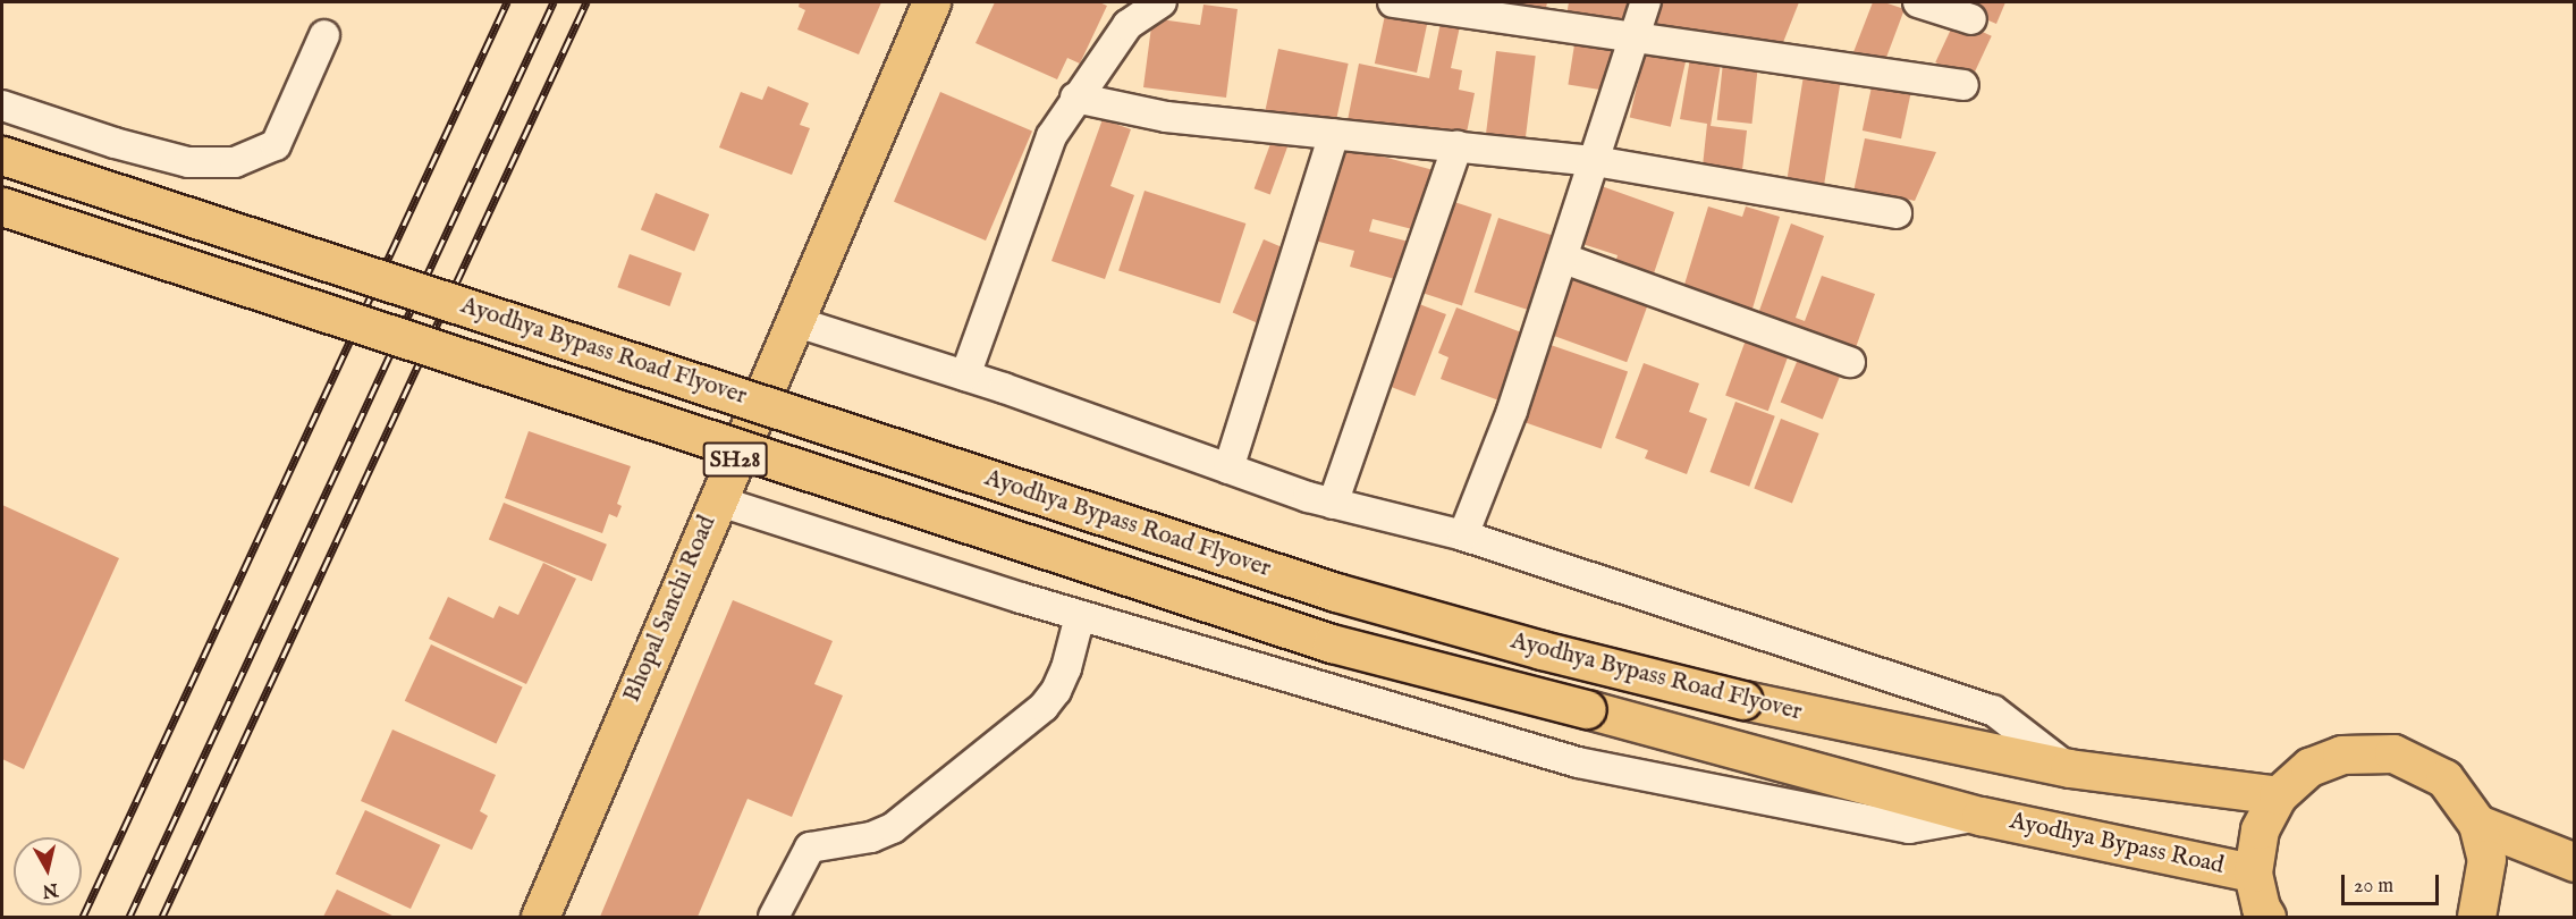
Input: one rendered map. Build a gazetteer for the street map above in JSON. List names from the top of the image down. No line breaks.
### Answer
{"streets":{"main road":["Ayodhya Bypass Road Flyover","SH28","Bhopal Sanchi Road","Ayodhya Bypass Road"]},"crossings":[["Ayodhya Bypass Road Flyover","Ayodhya Bypass Road"]],"scale_bar":"20 m","north":"bottom"}
